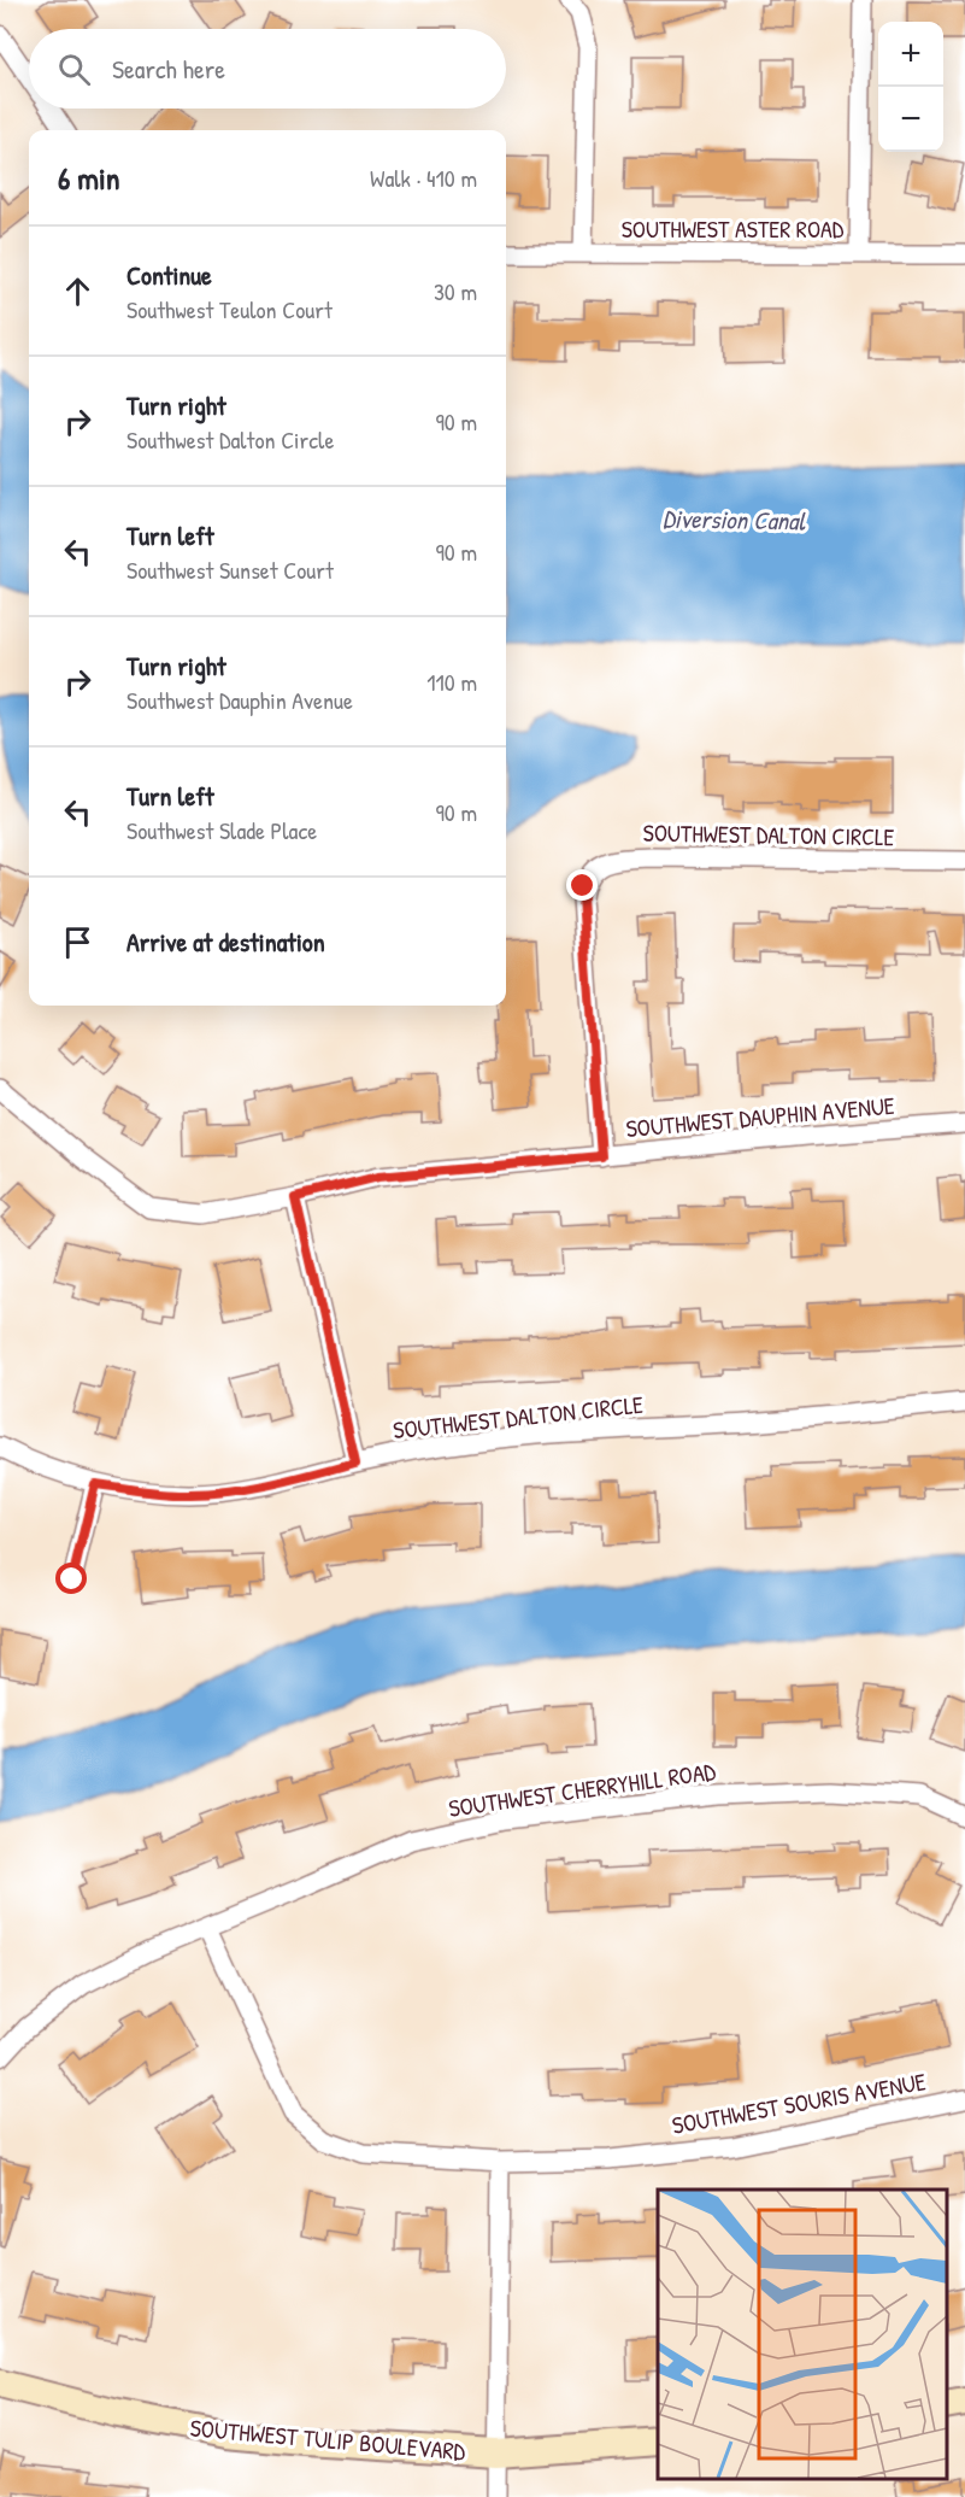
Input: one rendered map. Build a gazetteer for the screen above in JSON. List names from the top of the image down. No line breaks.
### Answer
{"streets":{"street":["SOUTHWEST ASTER ROAD","SOUTHWEST DALTON CIRCLE","SOUTHWEST DAUPHIN AVENUE","SOUTHWEST CHERRYHILL ROAD","SOUTHWEST SOURIS AVENUE","SOUTHWEST TULIP BOULEVARD"]},"crossings":[["SOUTHWEST DALTON CIRCLE","SOUTHWEST DAUPHIN AVENUE"],["SOUTHWEST CHERRYHILL ROAD","SOUTHWEST SOURIS AVENUE"]],"water":["Diversion Canal"],"page":{"map_buttons":["+","−"],"search":"Search here","heading":["6 min","Walk · 410 m"],"list":[["Continue","Southwest Teulon Court","30 m"],["Turn right","Southwest Dalton Circle","90 m"],["Turn left","Southwest Sunset Court","90 m"],["Turn right","Southwest Dauphin Avenue","110 m"],["Turn left","Southwest Slade Place","90 m"],"Arrive at destination"]}}
